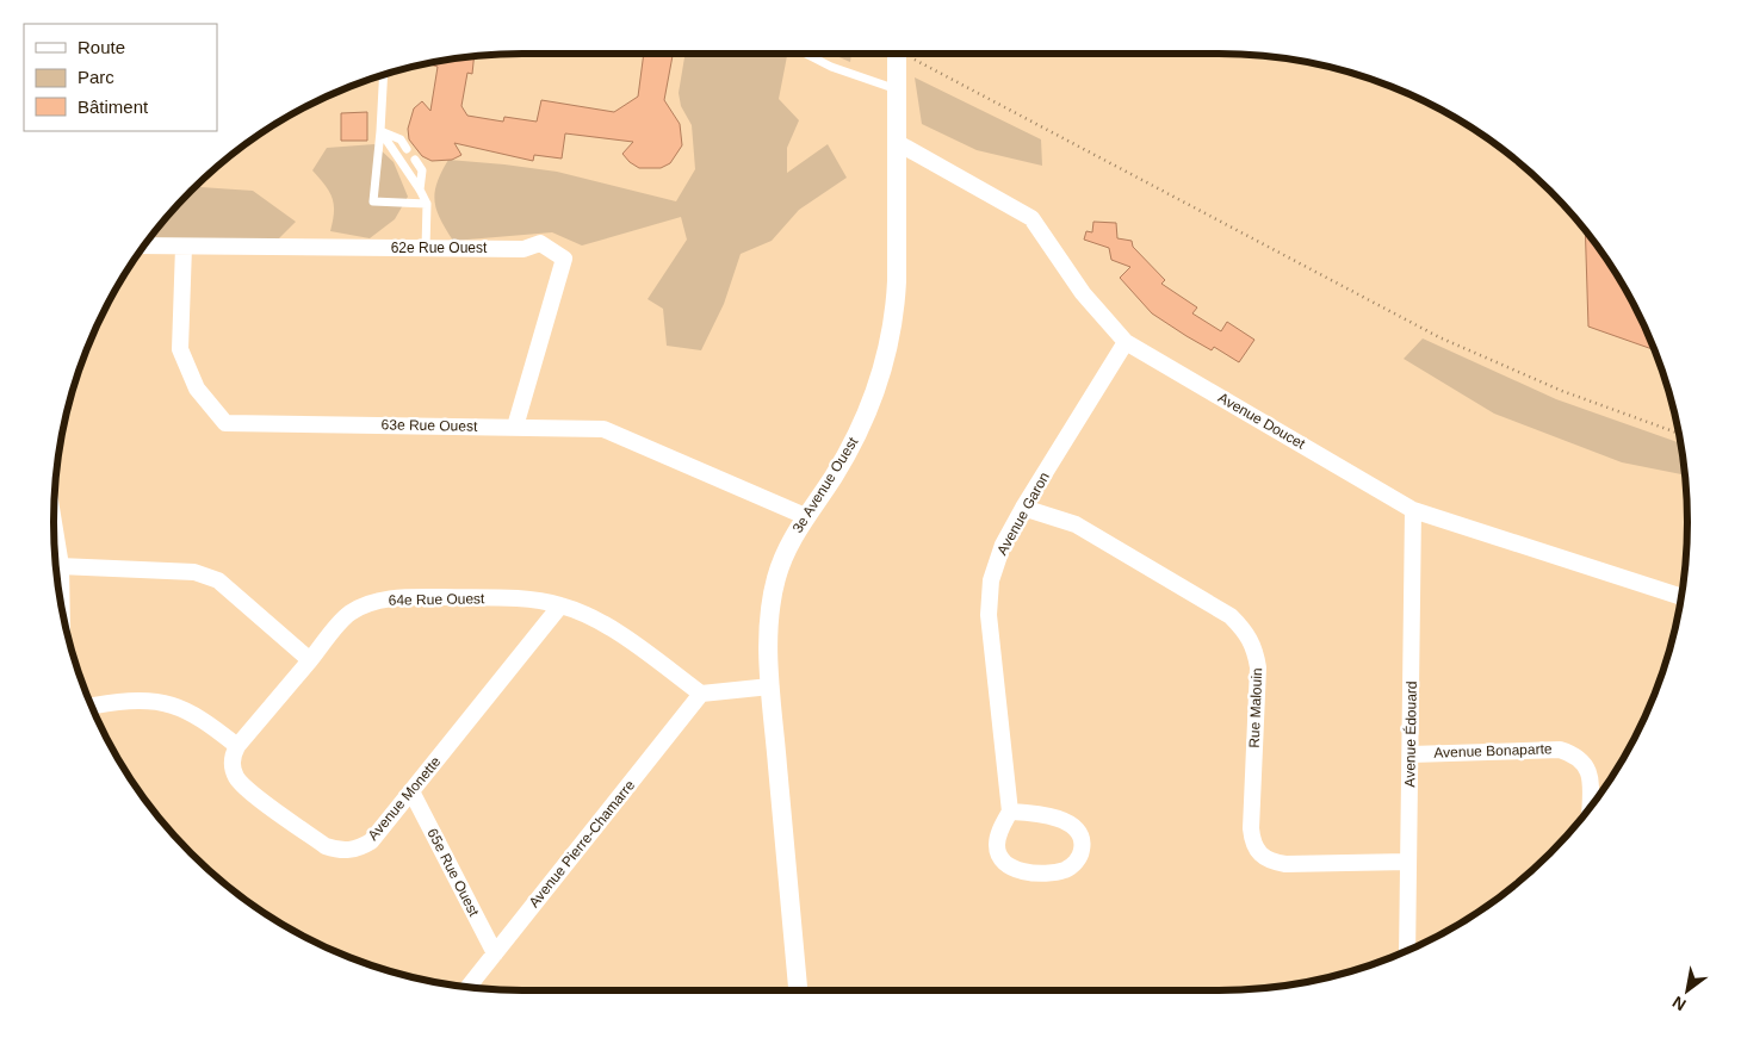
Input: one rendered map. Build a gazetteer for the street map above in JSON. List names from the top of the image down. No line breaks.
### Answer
{"streets":{"street":["62e Rue Ouest","Avenue Doucet","63e Rue Ouest","3e Avenue Ouest","Avenue Garon","64e Rue Ouest","Rue Malouin","Avenue Édouard","Avenue Bonaparte","Avenue Monette","Avenue Pierre-Chamarre","65e Rue Ouest"]},"crossings":[["62e Rue Ouest","63e Rue Ouest"],["Avenue Doucet","3e Avenue Ouest"],["Avenue Doucet","Avenue Garon"],["Avenue Doucet","Avenue Édouard"],["63e Rue Ouest","3e Avenue Ouest"],["Avenue Garon","Rue Malouin"],["64e Rue Ouest","Avenue Monette"],["64e Rue Ouest","Avenue Pierre-Chamarre"],["Rue Malouin","Avenue Édouard"],["Avenue Édouard","Avenue Bonaparte"],["Avenue Monette","65e Rue Ouest"],["Avenue Pierre-Chamarre","65e Rue Ouest"]],"legend":["Route","Parc","Bâtiment"],"north":"bottom left"}
